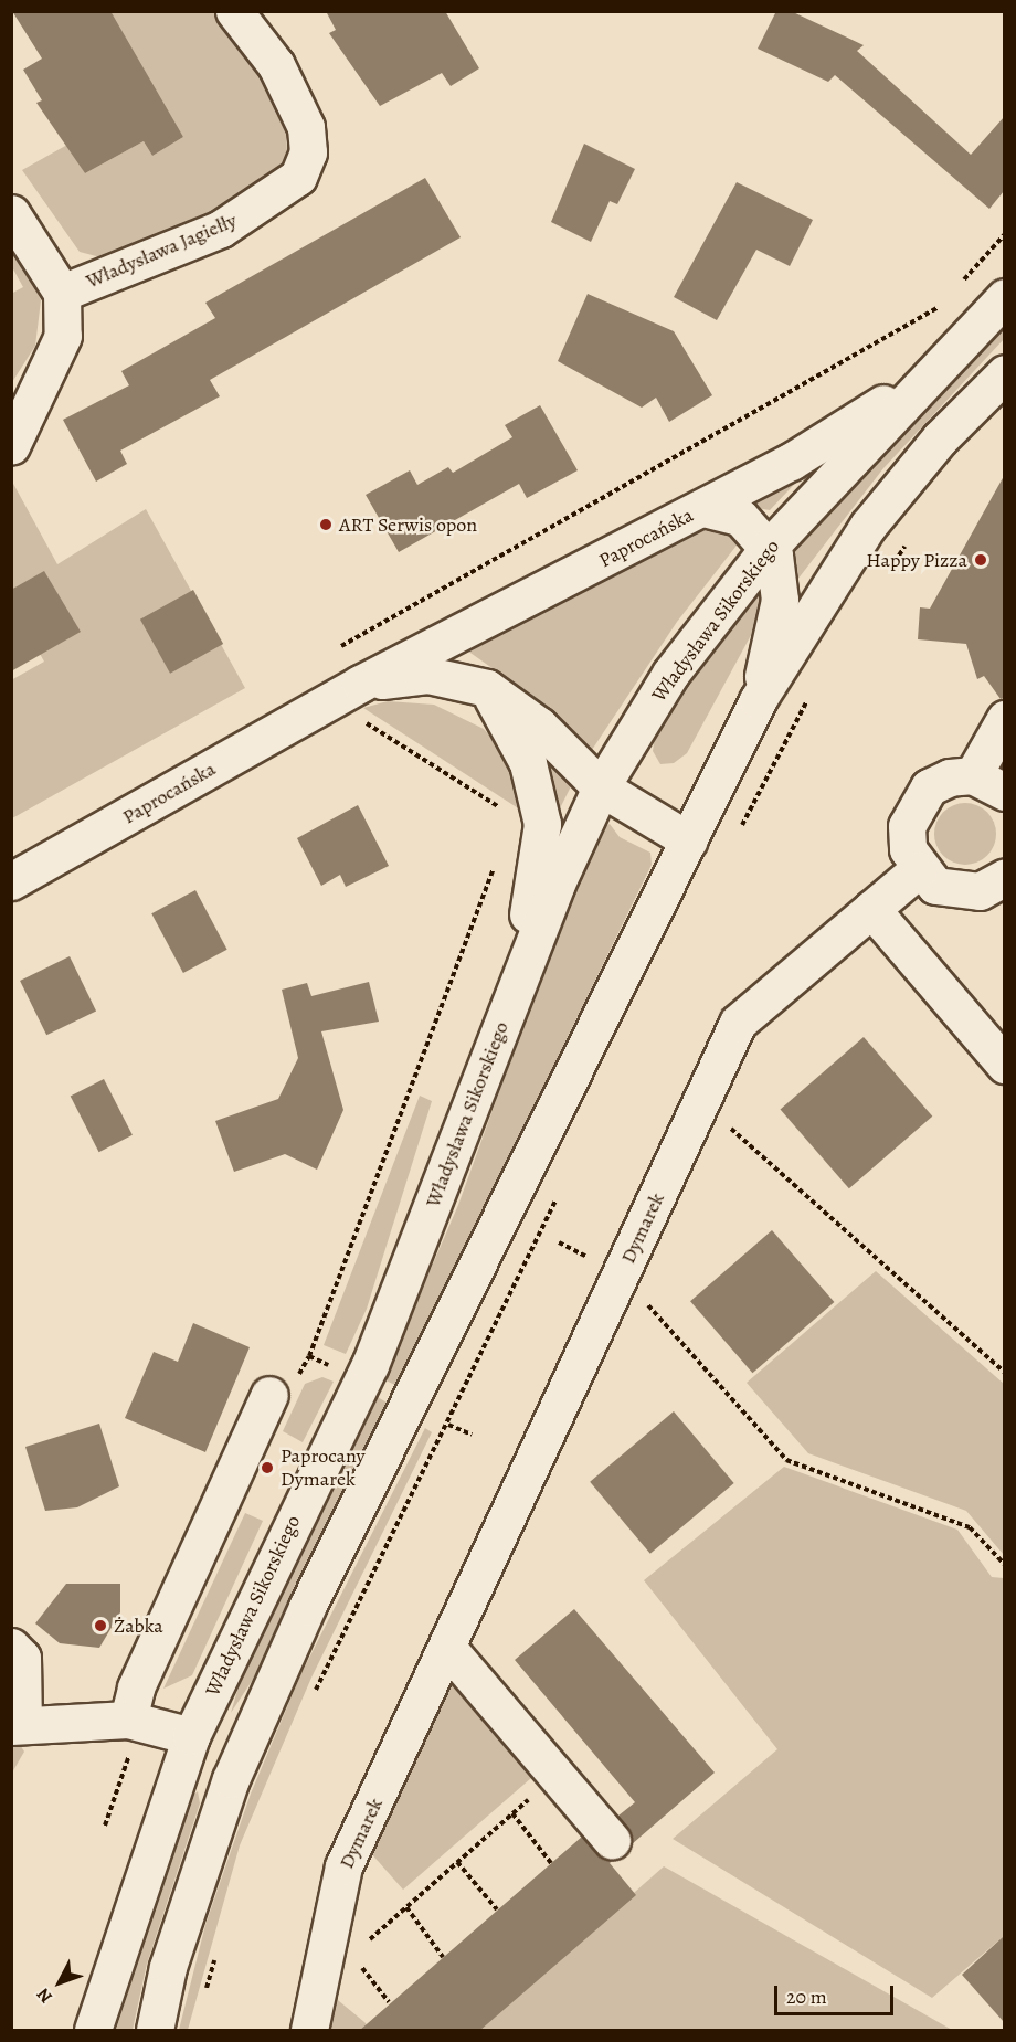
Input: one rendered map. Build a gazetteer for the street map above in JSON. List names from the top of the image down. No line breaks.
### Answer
{"streets":{"street":["Władysława Jagiełły","Paprocańska","Władysława Sikorskiego","Dymarek"]},"crossings":[["Paprocańska","Władysława Sikorskiego"]],"places":["ART Serwis opon","Happy Pizza","Paprocany Dymarek","Żabka"],"scale_bar":"20 m","north":"bottom left"}
